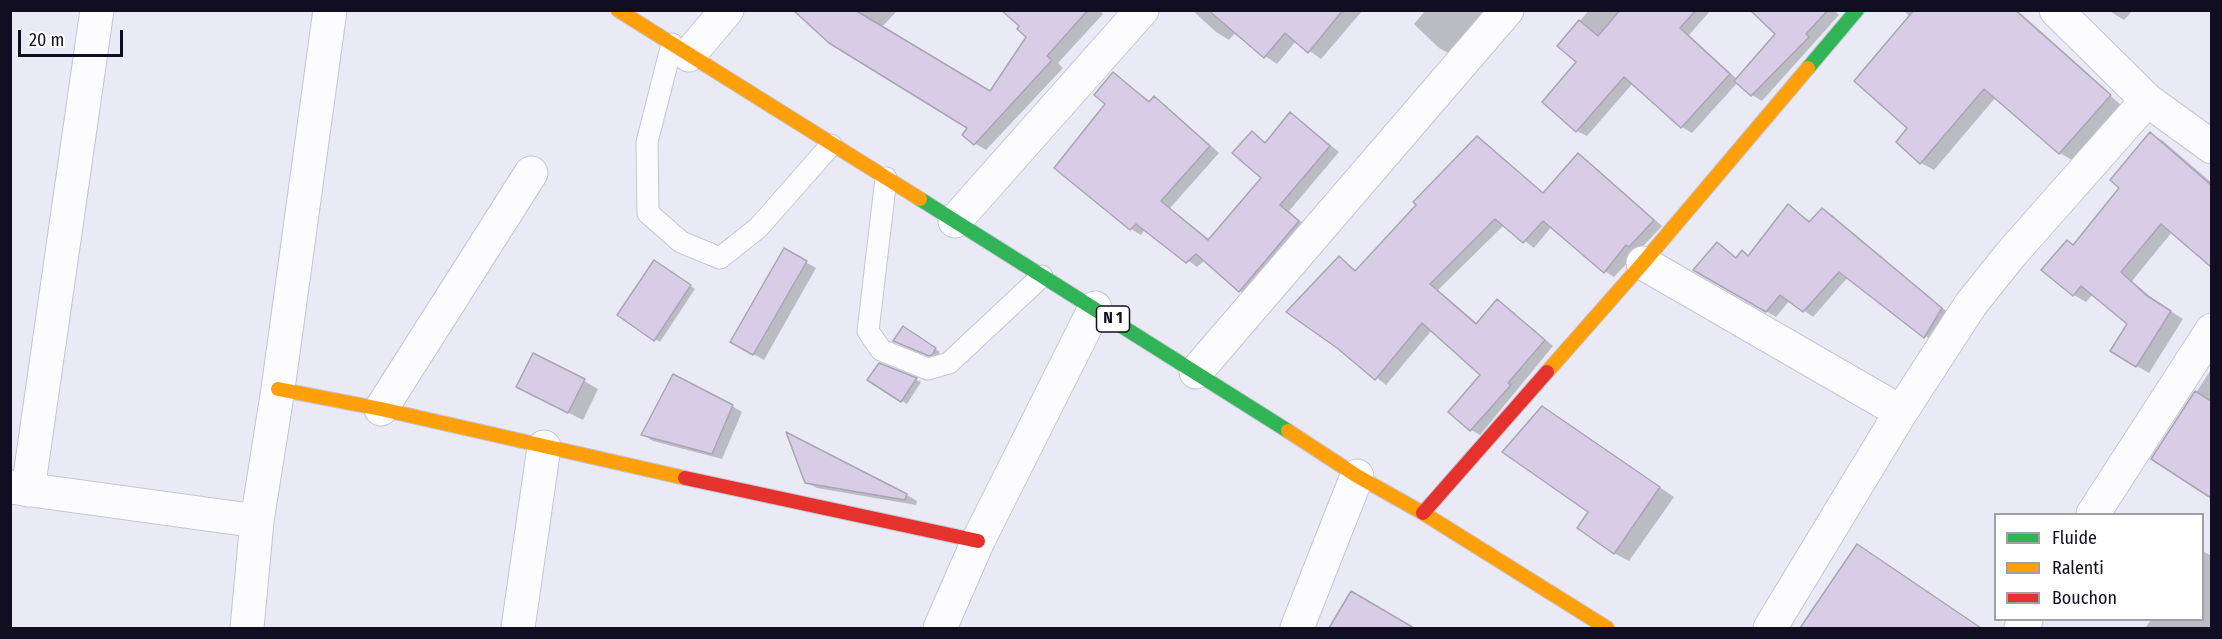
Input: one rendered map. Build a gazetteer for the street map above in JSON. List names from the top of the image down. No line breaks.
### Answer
{"streets":{"main road":["N 1"]},"legend":["Fluide","Ralenti","Bouchon"],"scale_bar":"20 m"}
